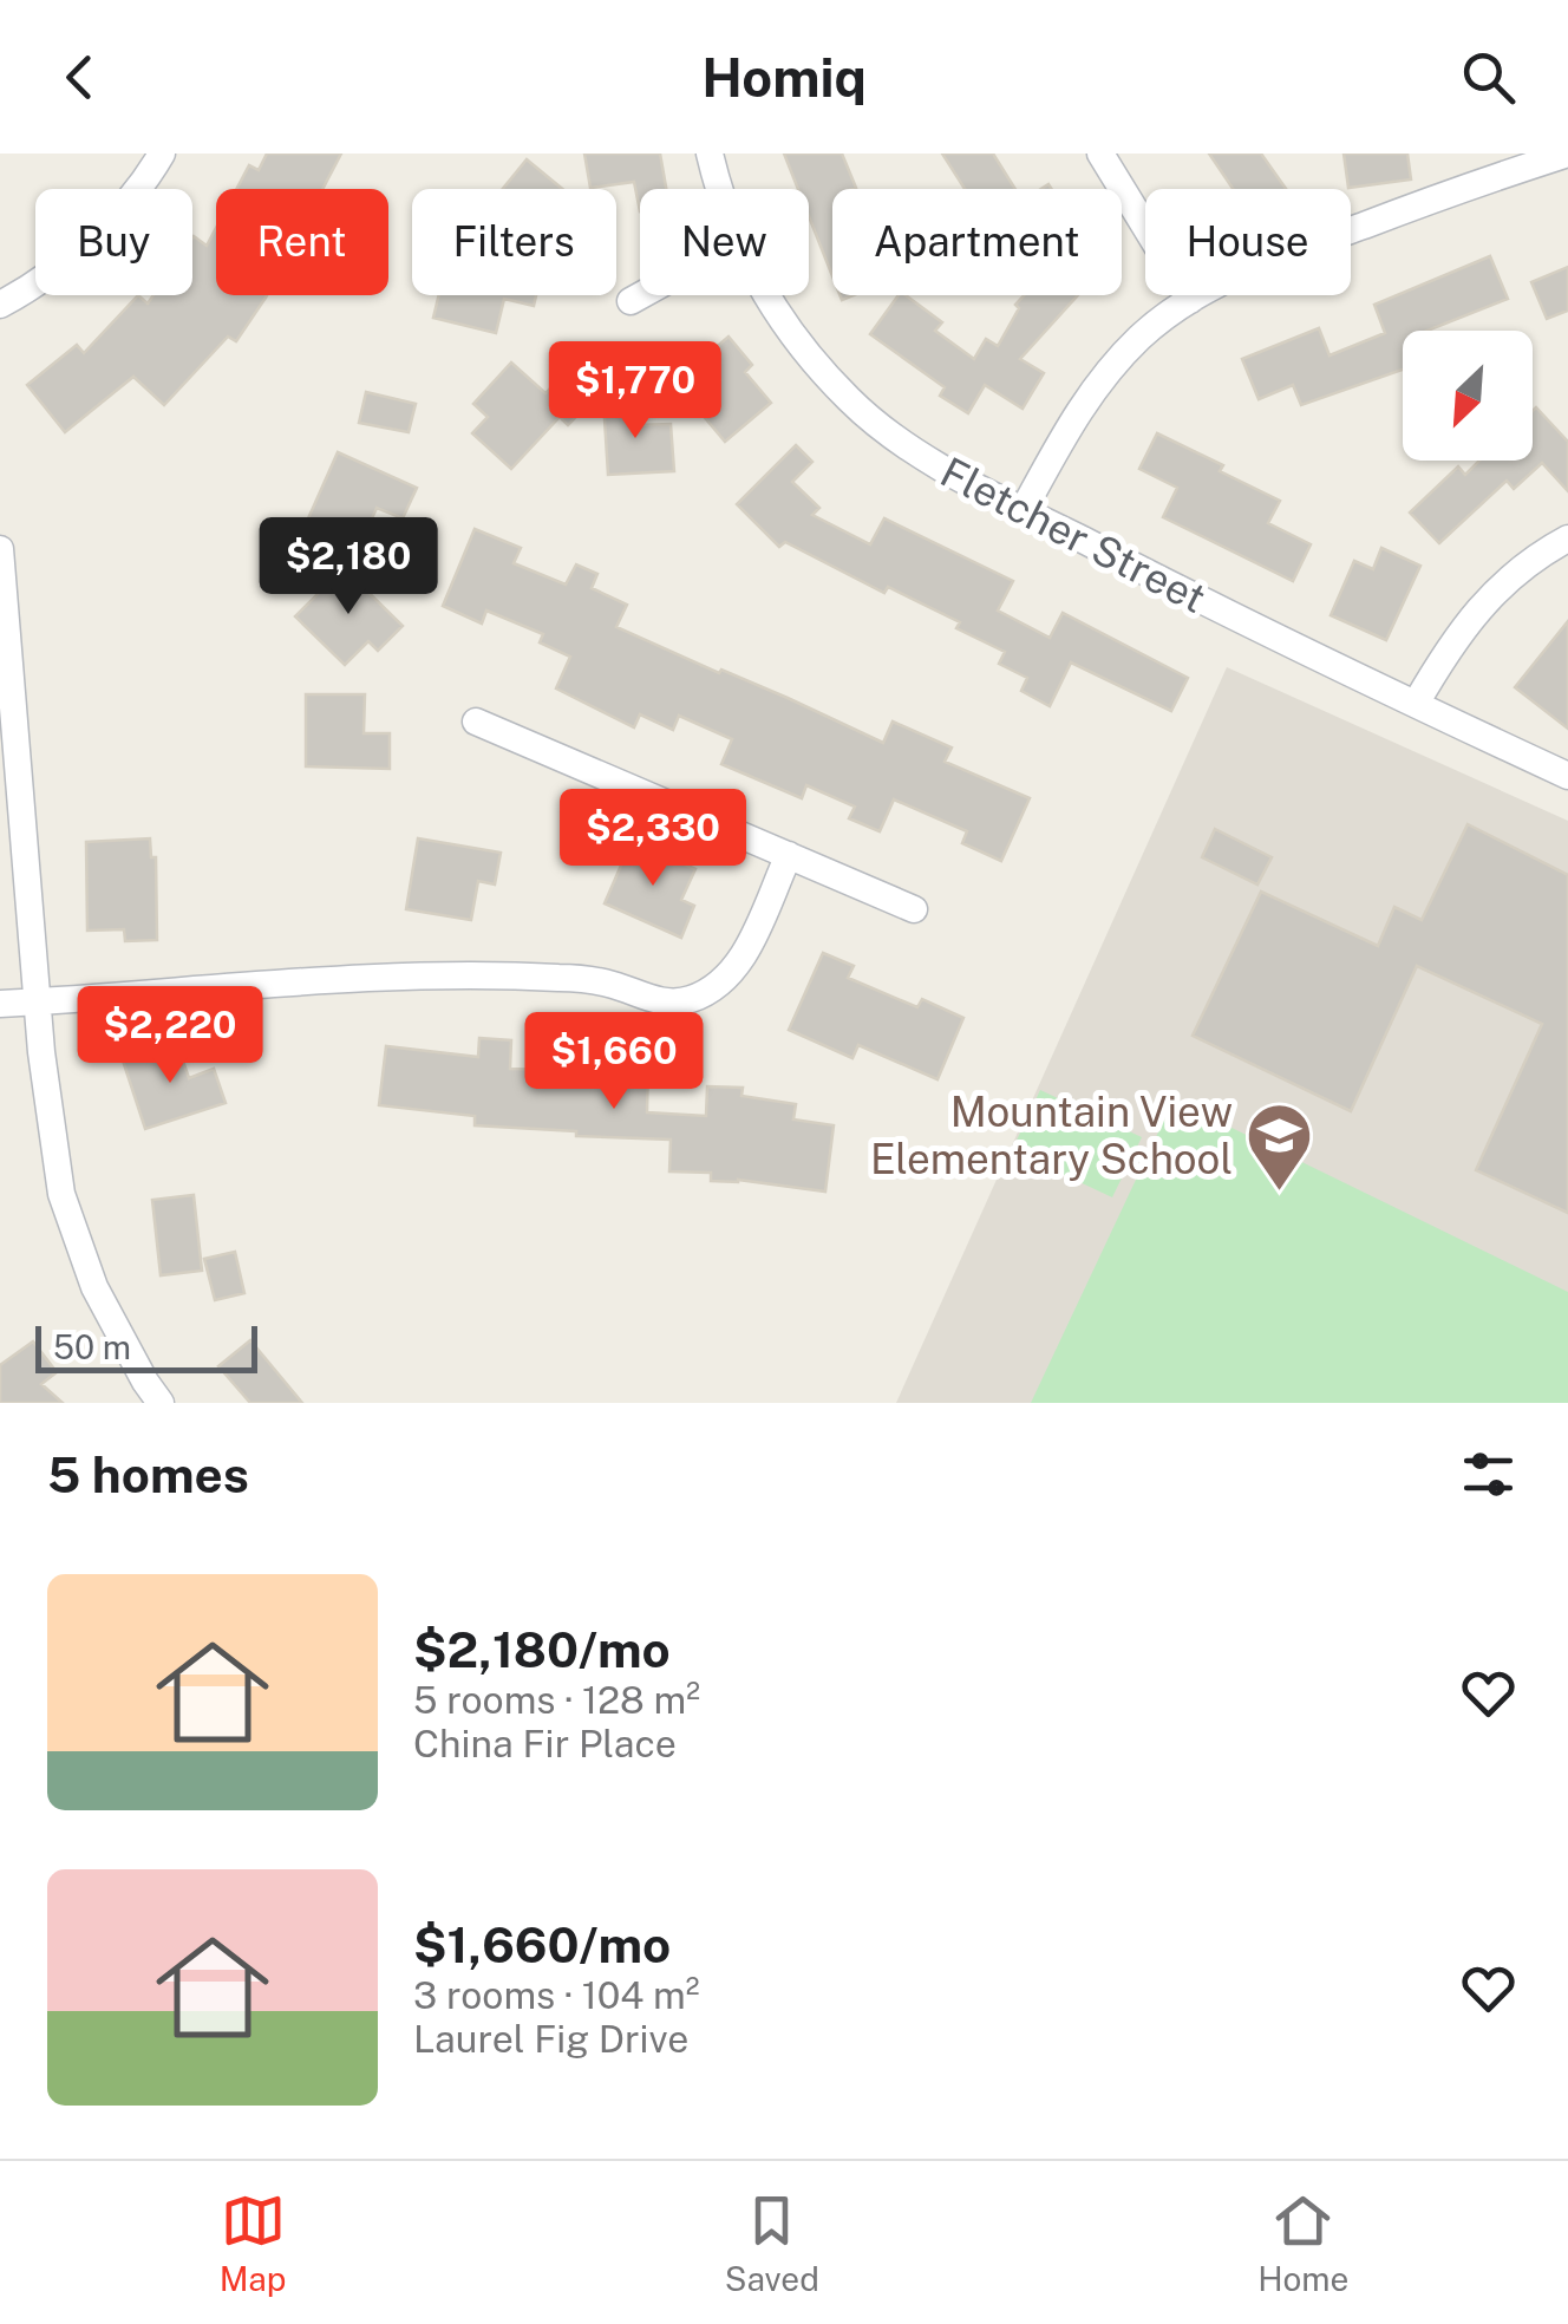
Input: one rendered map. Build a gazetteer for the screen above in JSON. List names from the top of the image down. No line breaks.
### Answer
{"streets":{"street":["Fletcher Street"]},"places":{"school or university":["Mountain View Elementary School"]},"scale_bar":"50 m","north":"bottom left","page":{"header":"Homiq","chip":["Buy","Rent","Filters","New","Apartment","House"],"price":["$1,770","$2,180","$2,330","$2,220","$1,660"],"scale":"50 m","heading":"5 homes","list":[{"name":"$2,180/mo","note":"5 rooms · 128 m² · China Fir Place"},{"name":"$1,660/mo","note":"3 rooms · 104 m² · Laurel Fig Drive"}],"tabs":["Map","Saved","Home"]}}
